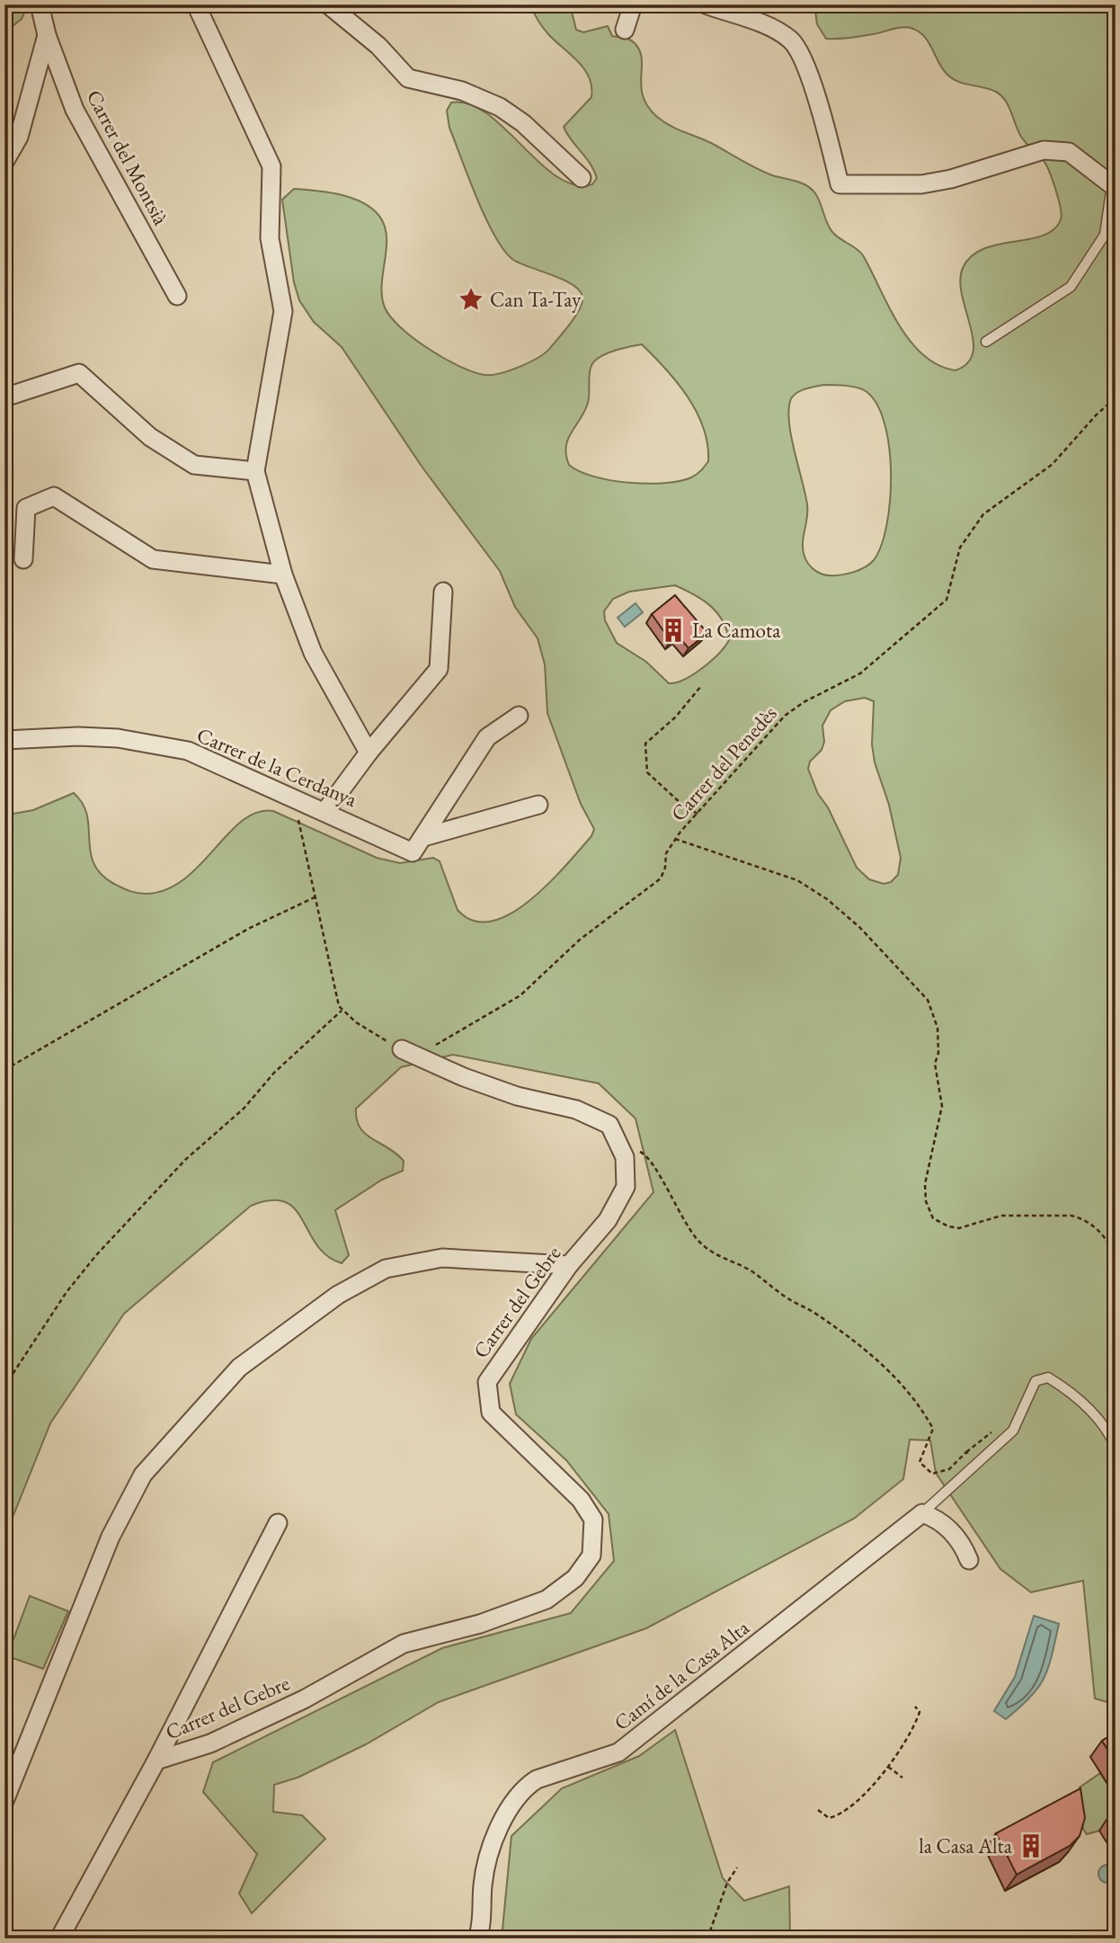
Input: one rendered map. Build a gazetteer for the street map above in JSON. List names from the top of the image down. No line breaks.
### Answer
{"streets":{"street":["Carrer del Montsià","Carrer de la Cerdanya","Carrer del Gebre","Camí de la Casa Alta"],"path":["Carrer del Penedès"]},"places":{"place":["Can Ta-Tay"],"building":["La Camota","la Casa Alta"]}}
